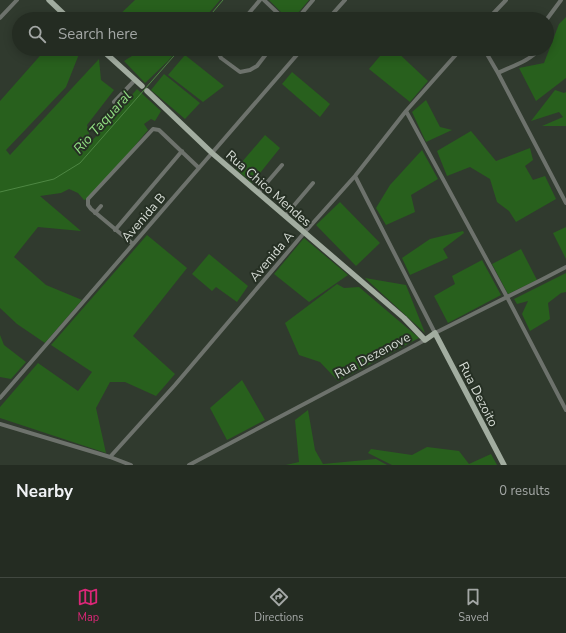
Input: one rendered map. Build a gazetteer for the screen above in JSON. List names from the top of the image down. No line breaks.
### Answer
{"streets":{"main road":["Rua Chico Mendes","Rua Dezenove","Rua Dezoito"],"street":["Avenida B","Avenida A"]},"crossings":[["Rua Chico Mendes","Avenida B"],["Rua Chico Mendes","Avenida A"],["Rua Chico Mendes","Rua Dezenove"],["Rua Dezenove","Rua Dezoito"]],"water":["Rio Taquaral"],"page":{"search":"Search here","heading":["Nearby","0 results"],"nav":["Map","Directions","Saved"]}}
